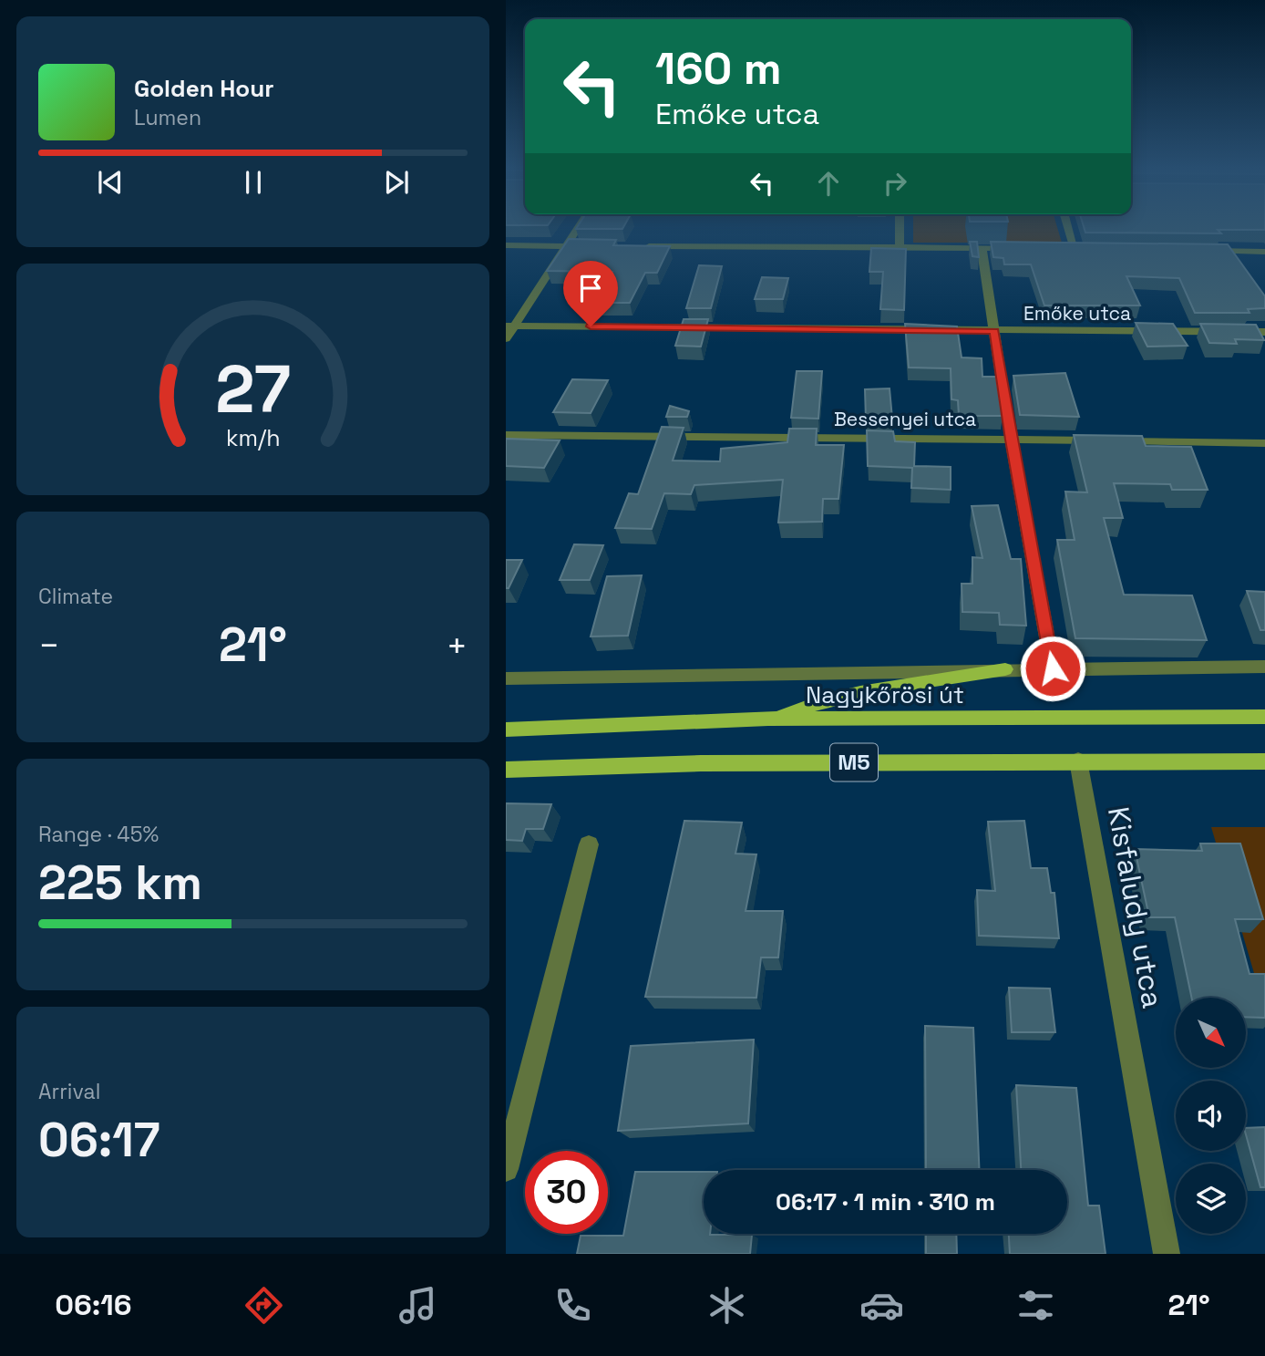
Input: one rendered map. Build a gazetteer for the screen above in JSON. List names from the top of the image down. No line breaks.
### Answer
{"streets":{"main road":["Nagykőrösi út","M5"],"street":["Emőke utca","Bessenyei utca","Kisfaludy utca"]},"crossings":[["M5","Kisfaludy utca"]],"north":"bottom right","page":{"turn":["160 m","Emőke utca"],"song":["Golden Hour","Lumen"],"tile":["Climate",["Range · 45%","225 km"],["Arrival","06:17"]],"heat":["−","21°","+"],"limit":"30","trip":"06:17 · 1 min · 310 m","tabs":["06:16","21°"],"gauge":["27","km/h"]}}
